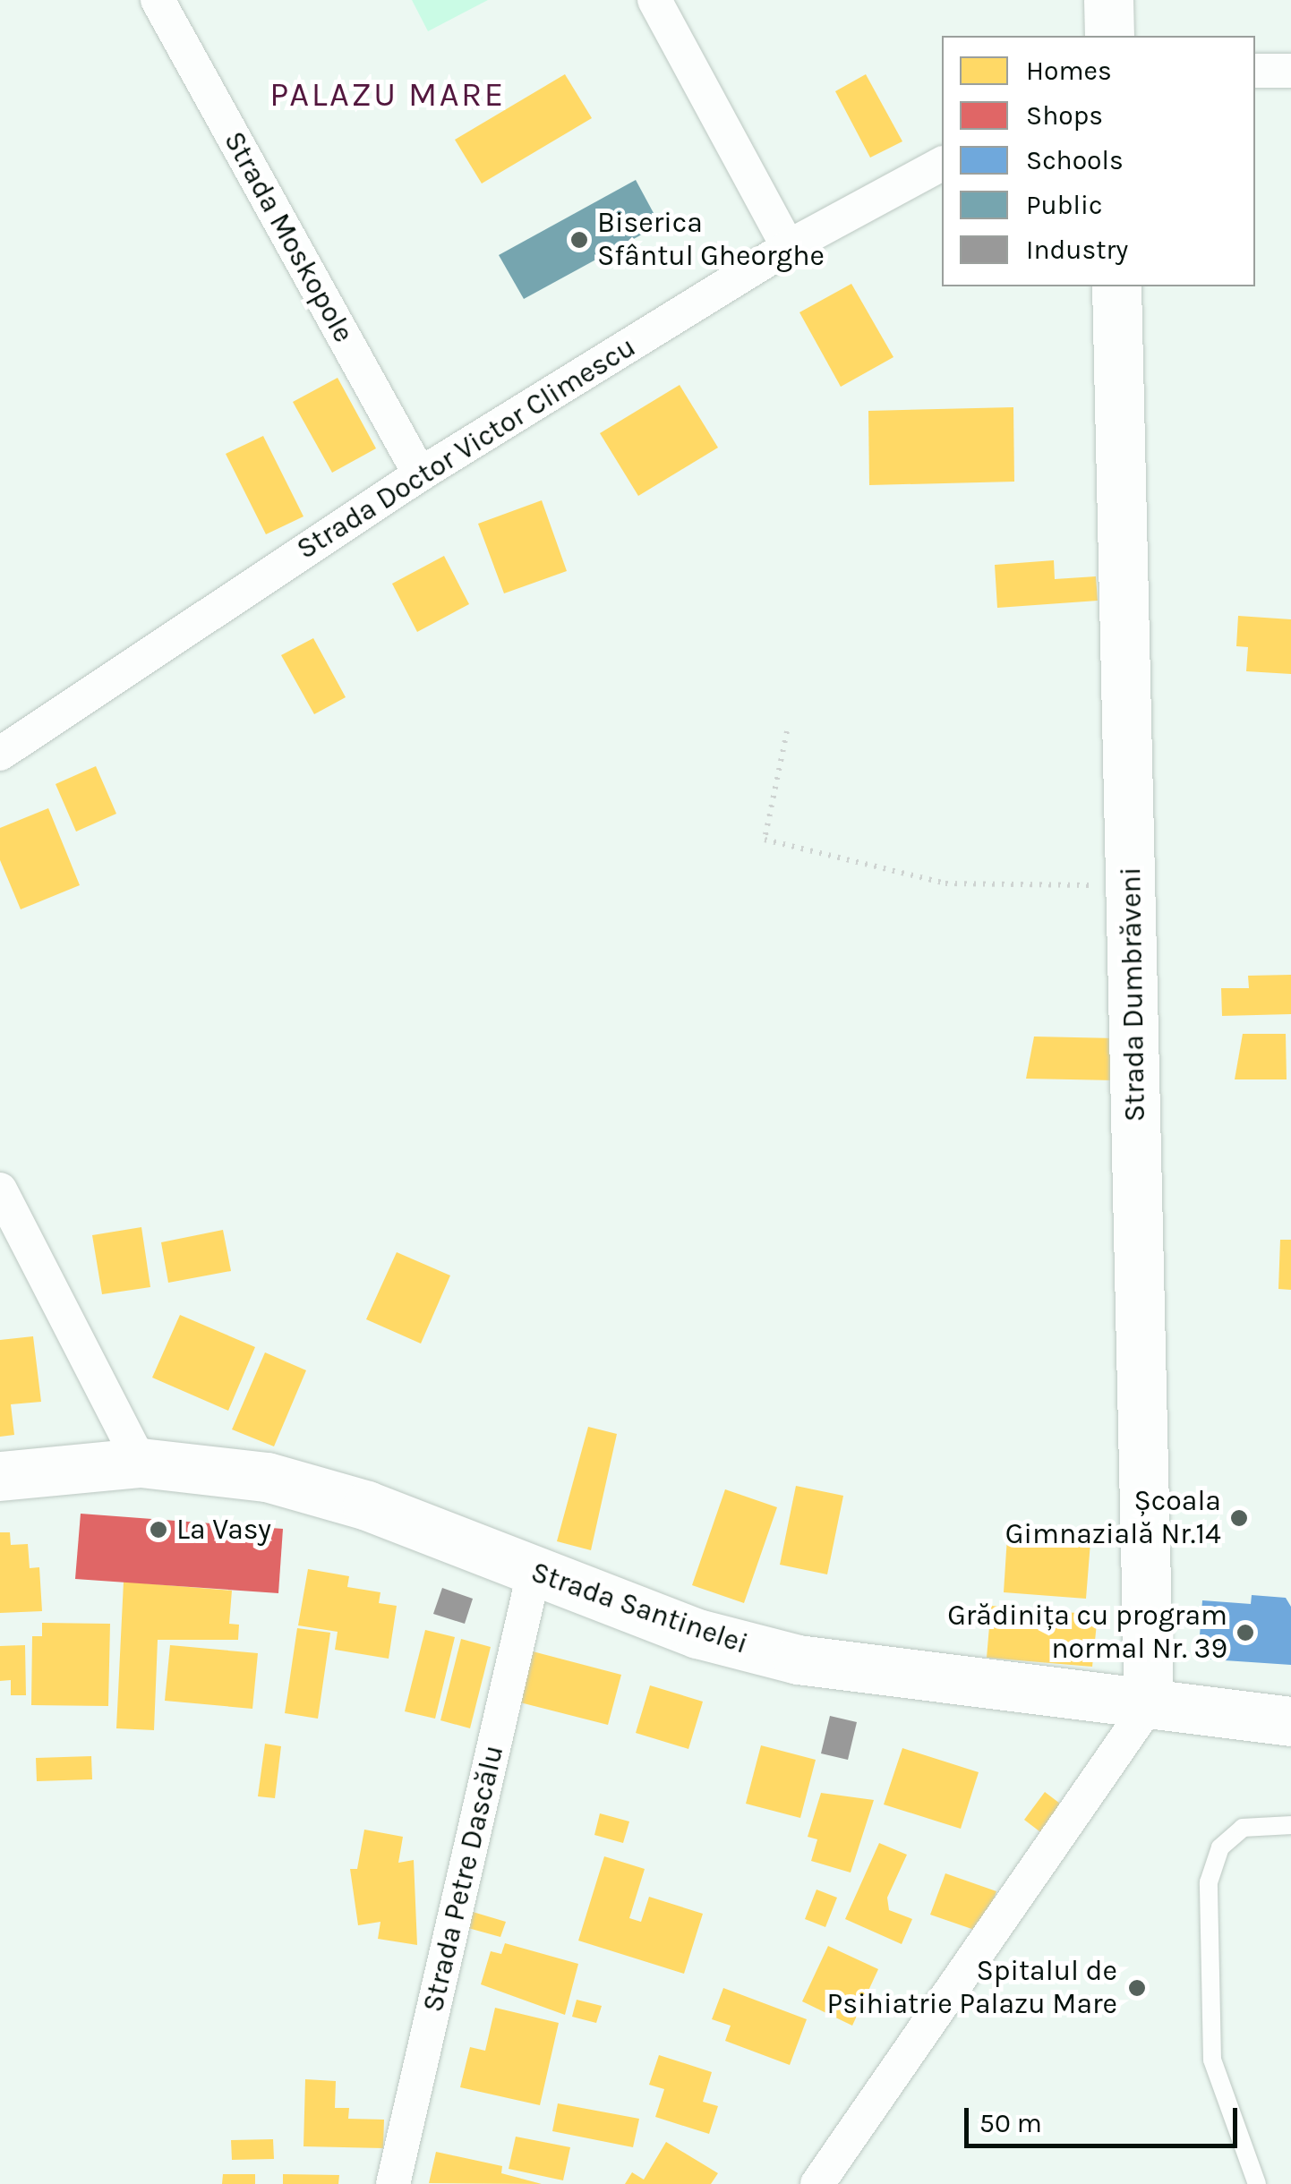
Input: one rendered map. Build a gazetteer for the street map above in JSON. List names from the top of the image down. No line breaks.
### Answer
{"streets":{"street":["Strada Moskopole","Strada Doctor Victor Climescu","Strada Dumbrăveni","Strada Santinelei","Strada Petre Dascălu"]},"crossings":[["Strada Moskopole","Strada Doctor Victor Climescu"],["Strada Dumbrăveni","Strada Santinelei"],["Strada Santinelei","Strada Petre Dascălu"]],"districts":["PALAZU MARE"],"places":["Biserica Sfântul Gheorghe","Școala Gimnazială Nr.14","La Vasy","Grădinița cu program normal Nr. 39","Spitalul de Psihiatrie Palazu Mare"],"legend":["Homes","Shops","Schools","Public","Industry"],"scale_bar":"50 m"}
